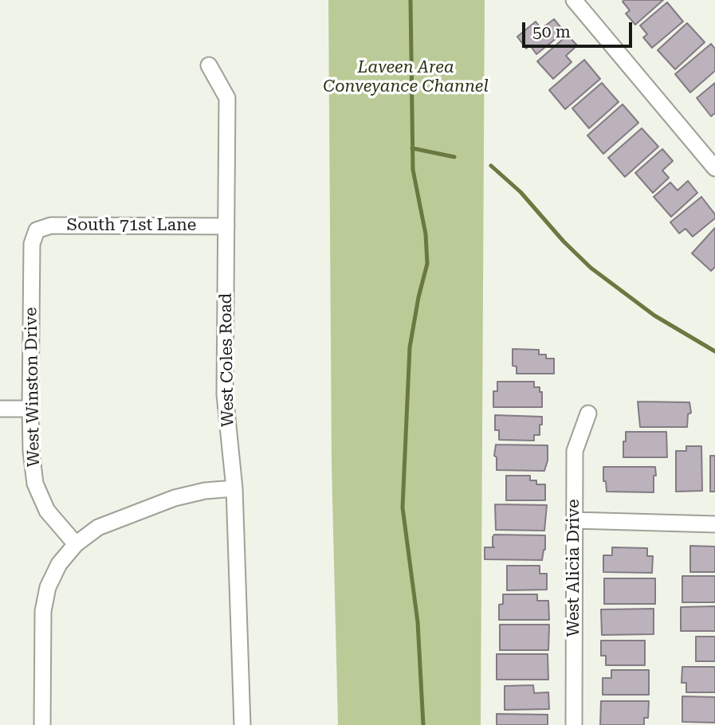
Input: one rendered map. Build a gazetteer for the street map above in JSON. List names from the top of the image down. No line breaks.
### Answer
{"streets":{"street":["South 71st Lane","West Coles Road","West Winston Drive","West Alicia Drive"]},"crossings":[["South 71st Lane","West Coles Road"],["South 71st Lane","West Winston Drive"]],"parks":["Laveen Area Conveyance Channel"],"scale_bar":"50 m"}
